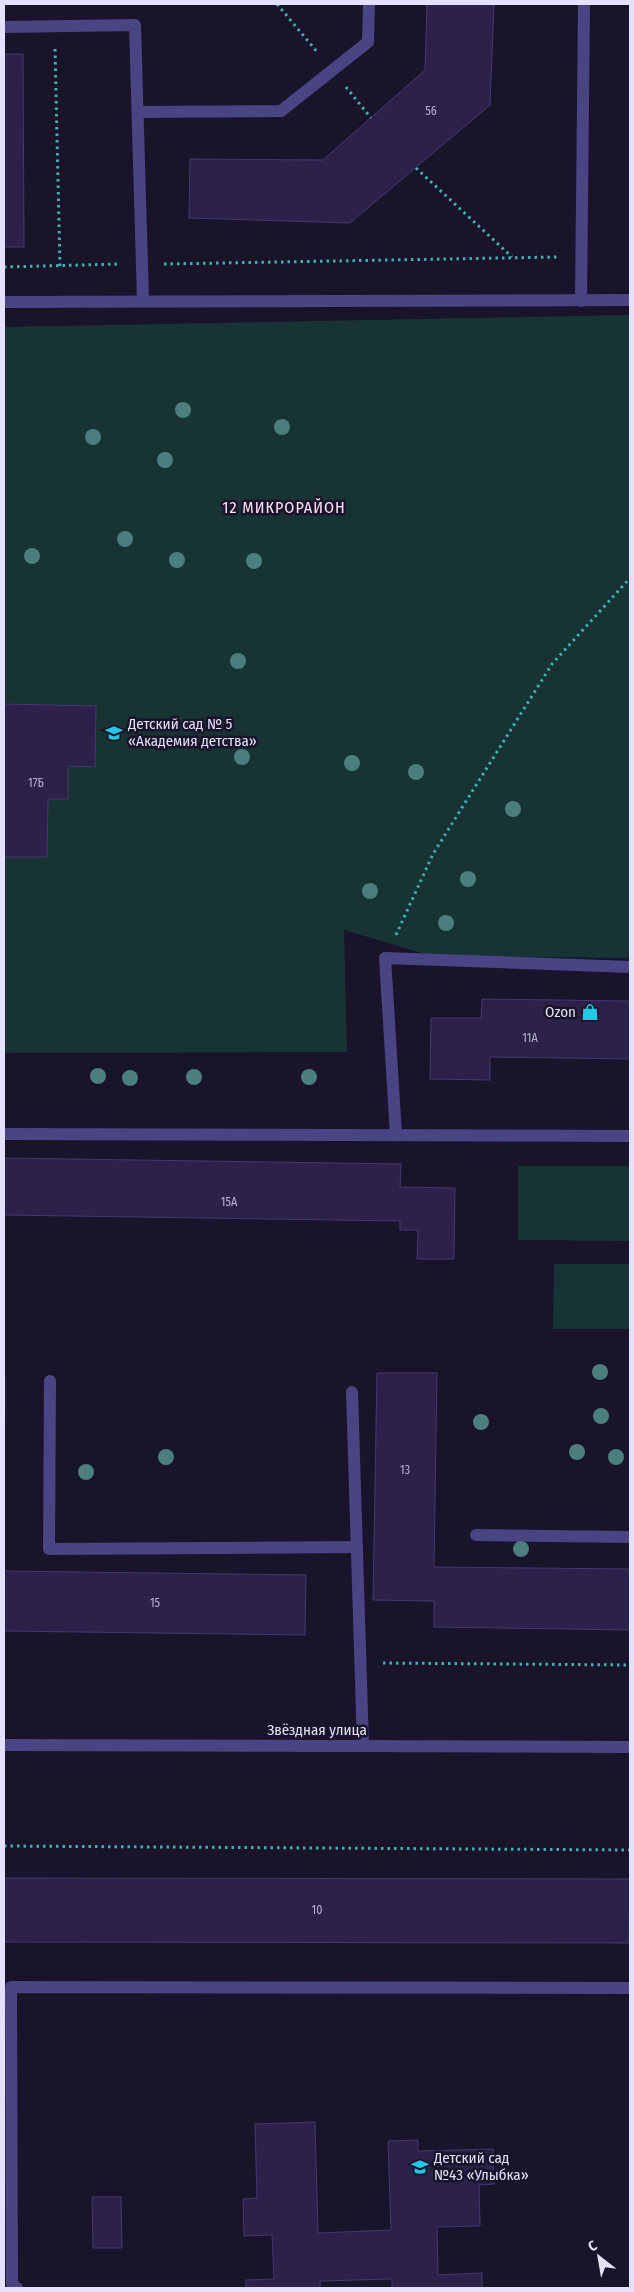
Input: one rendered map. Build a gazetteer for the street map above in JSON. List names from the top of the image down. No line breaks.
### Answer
{"streets":{"street":["Звёздная улица"]},"districts":["12 МИКРОРАЙОН"],"places":{"school or university":["Детский сад № 5 «Академия детства»","Детский сад №43 «Улыбка»"],"shop":["Ozon"]},"house_numbers":["56","17Б","11А","15А","13","15","10"],"north":"top left"}
